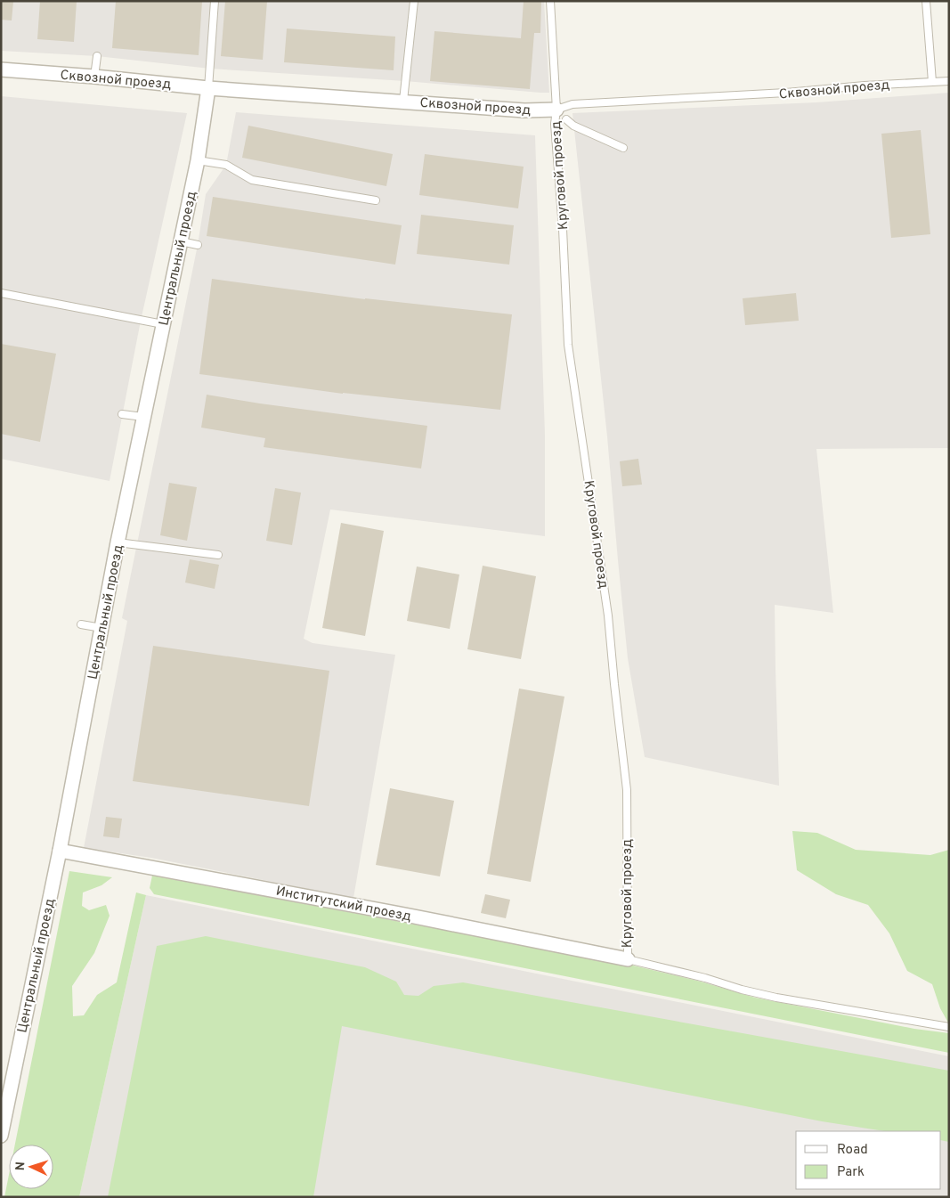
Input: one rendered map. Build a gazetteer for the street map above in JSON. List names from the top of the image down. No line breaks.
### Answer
{"streets":{"street":["Сквозной проезд","Центральный проезд","Институтский проезд"],"lane":["Круговой проезд"]},"crossings":[["Сквозной проезд","Круговой проезд"],["Сквозной проезд","Центральный проезд"],["Круговой проезд","Институтский проезд"],["Центральный проезд","Институтский проезд"]],"legend":["Road","Park"],"north":"left"}
